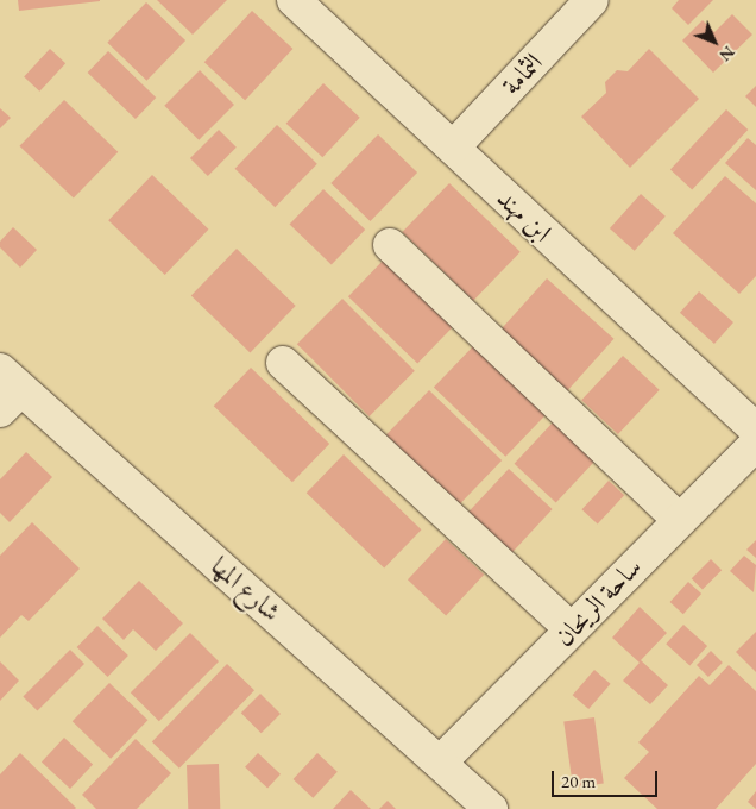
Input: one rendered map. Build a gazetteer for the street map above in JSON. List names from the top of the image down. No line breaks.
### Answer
{"streets":{"street":["الثمامة","ابن مهند","شارع المها","ساحة الريحان"]},"crossings":[["الثمامة","ابن مهند"],["شارع المها","ساحة الريحان"]],"scale_bar":"20 m","north":"bottom right"}
